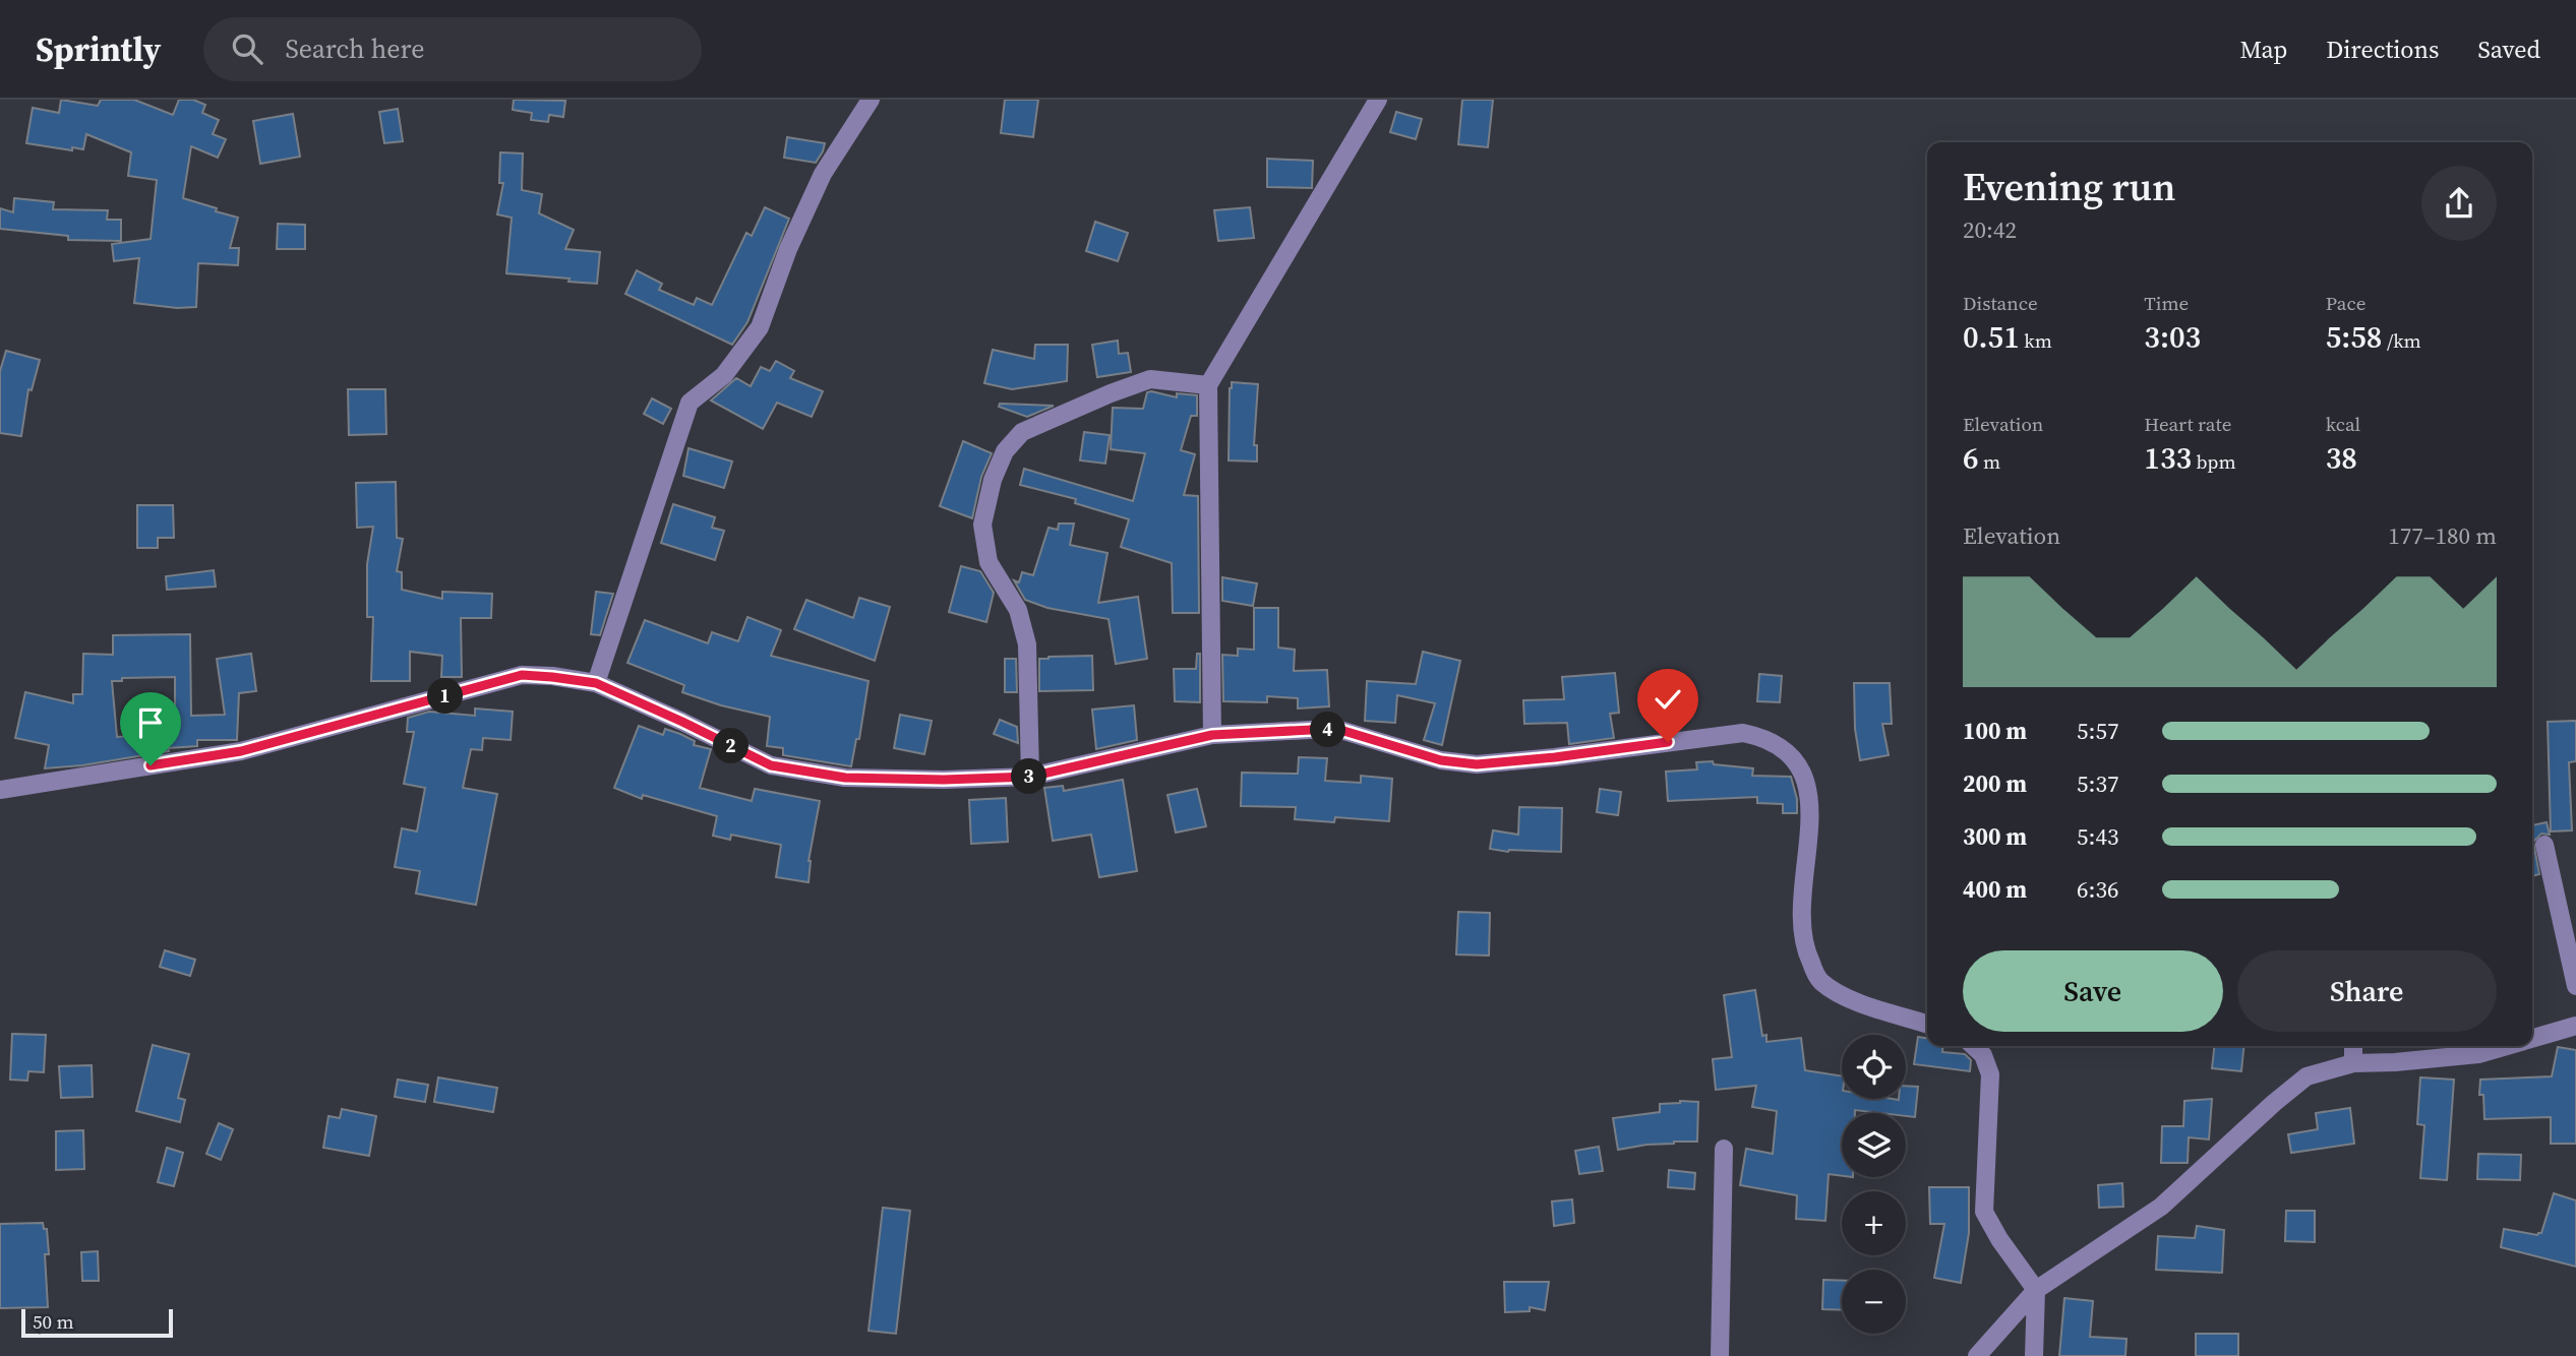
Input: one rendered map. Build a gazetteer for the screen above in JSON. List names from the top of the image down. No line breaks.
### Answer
{"scale_bar":"50 m","page":{"header":"Sprintly","search":"Search here","nav":["Map","Directions","Saved"],"heading":["Evening run","20:42"],"stats":[["Distance","0.51 km"],["Time","3:03"],["Pace","5:58 /km"],["Elevation","6 m"],["Heart rate","133 bpm"],["kcal","38"]],"chart":["Elevation","177–180 m"],"pins":["1","4","2","3"],"list":[{"name":"100 m","note":"5:57"},{"name":"200 m","note":"5:37"},{"name":"300 m","note":"5:43"},{"name":"400 m","note":"6:36"}],"buttons":["Save","Share"],"map_buttons":["+","−"],"scale":"50 m"}}
